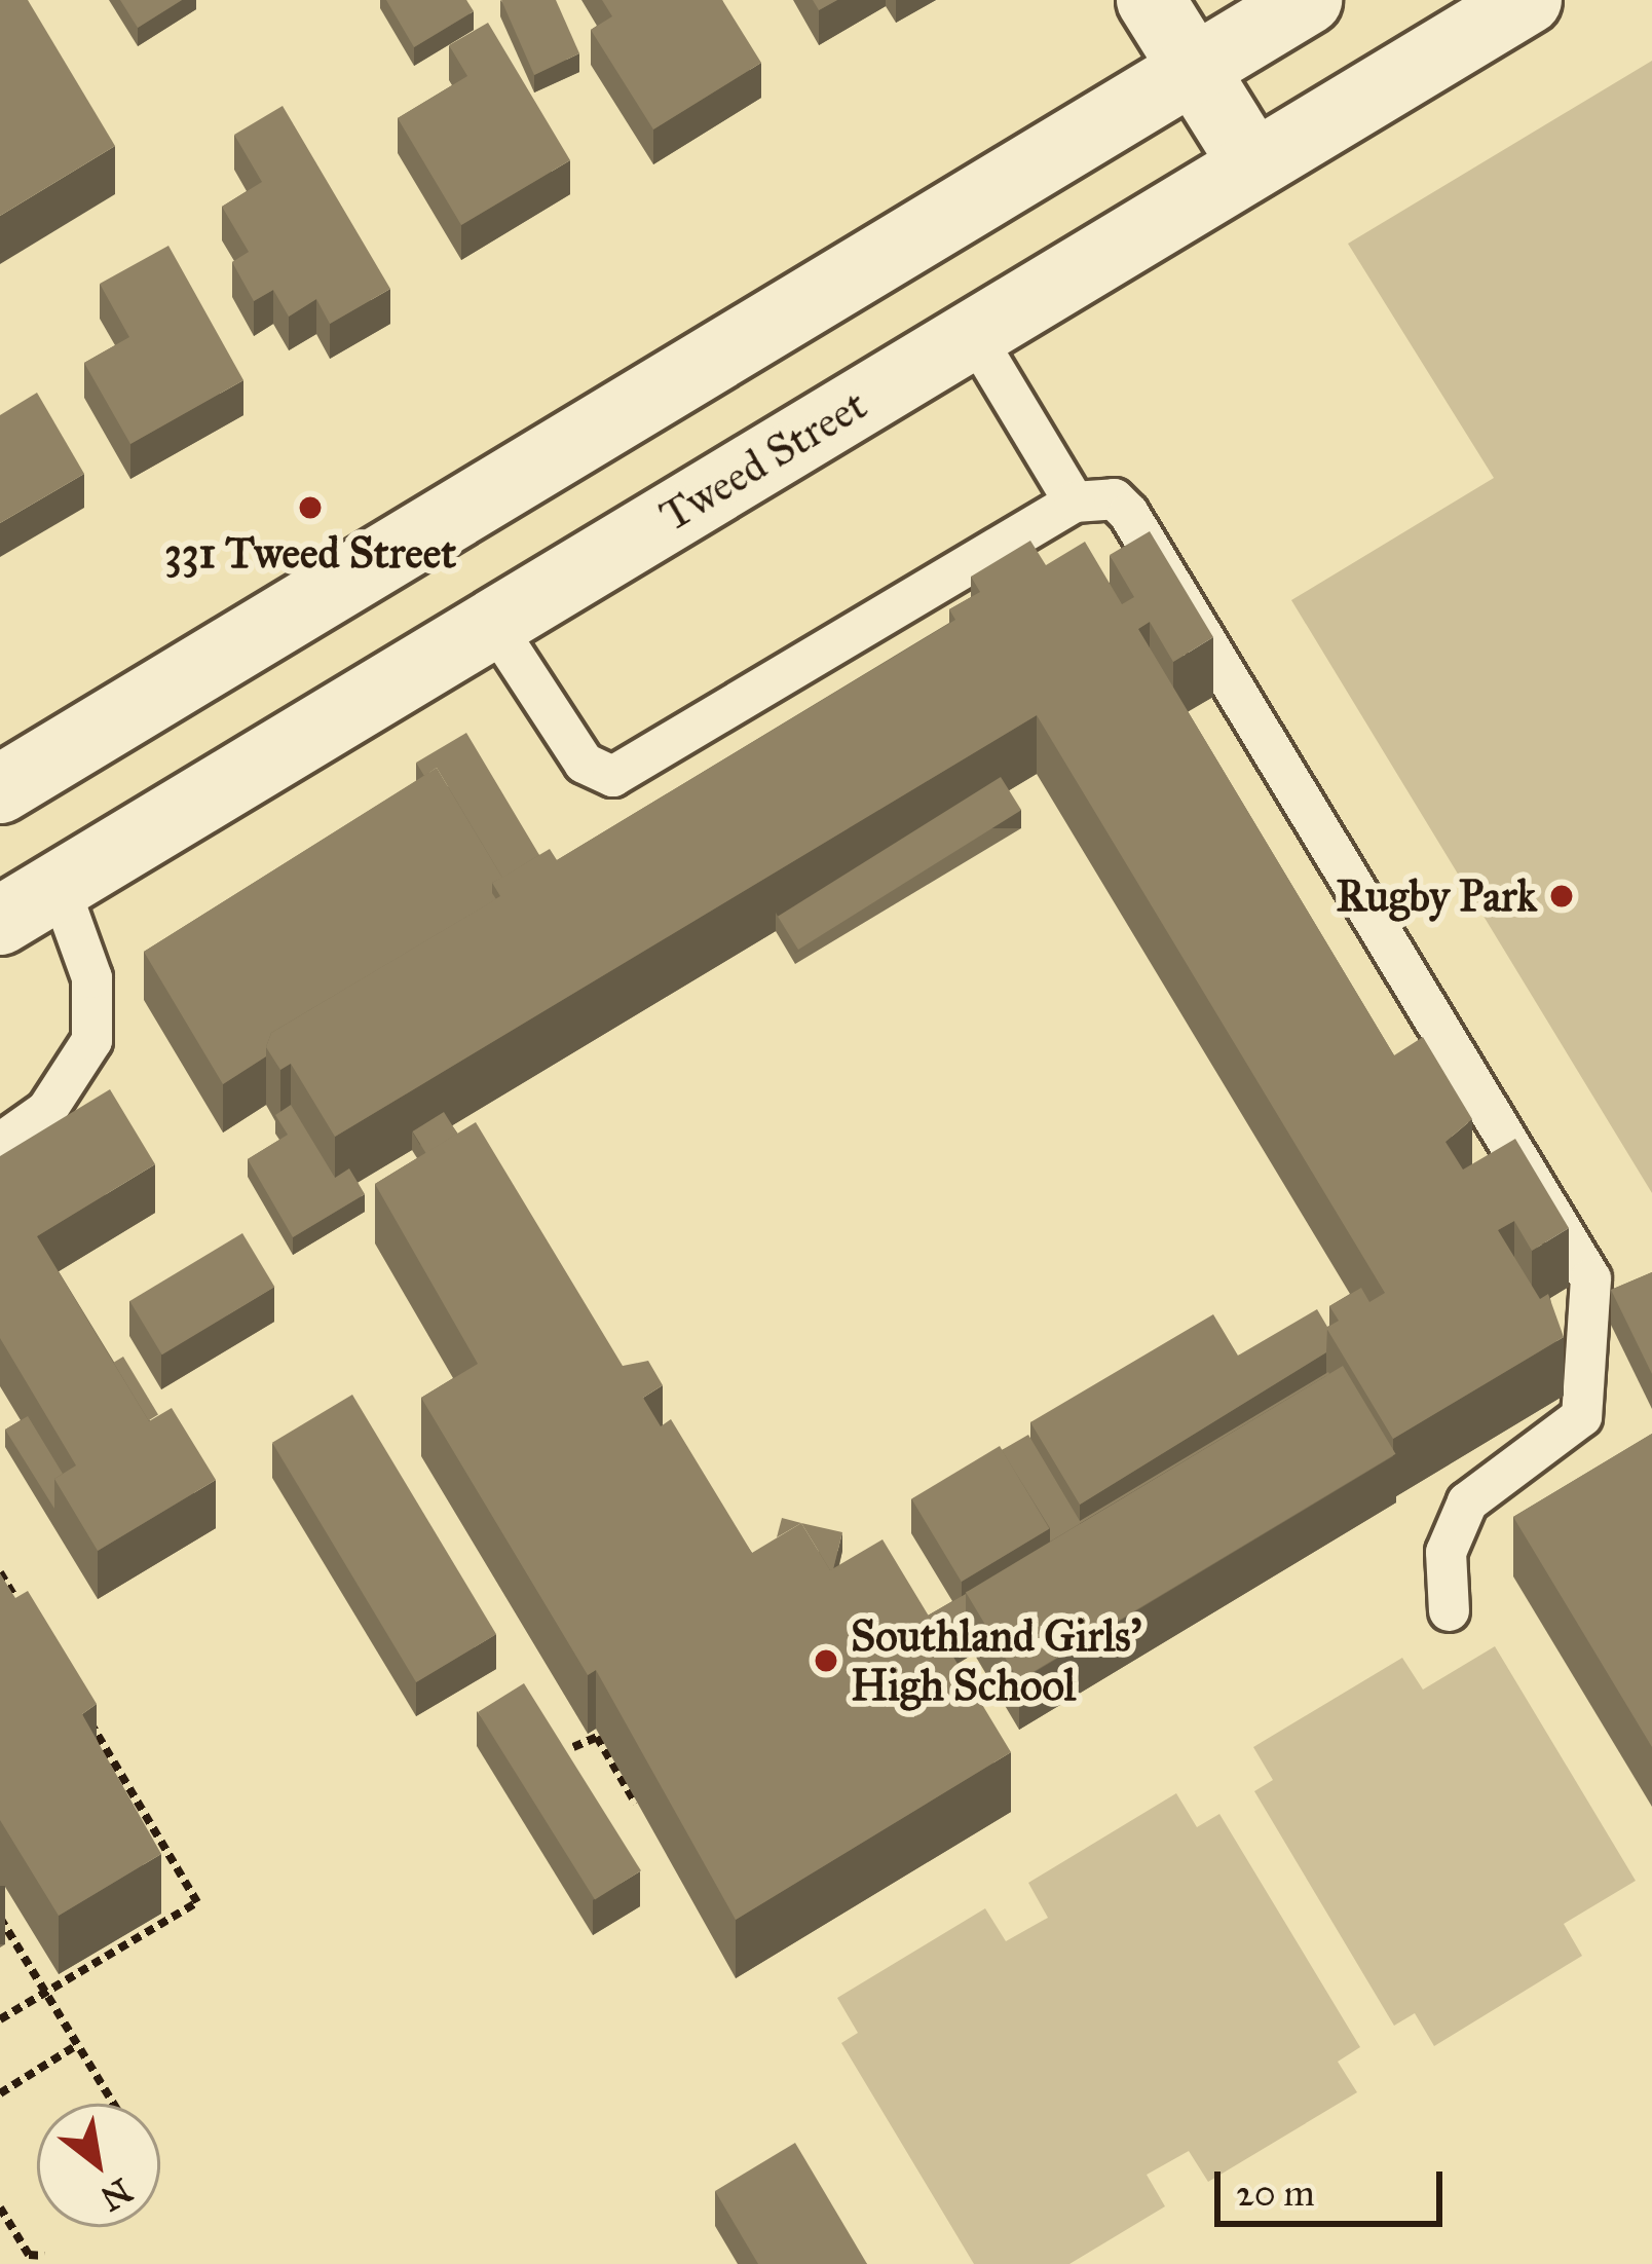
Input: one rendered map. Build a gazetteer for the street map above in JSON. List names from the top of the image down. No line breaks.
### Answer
{"streets":{"main road":["Tweed Street"]},"places":["331 Tweed Street","Rugby Park","Southland Girls' High School"],"scale_bar":"20 m","north":"bottom right"}
